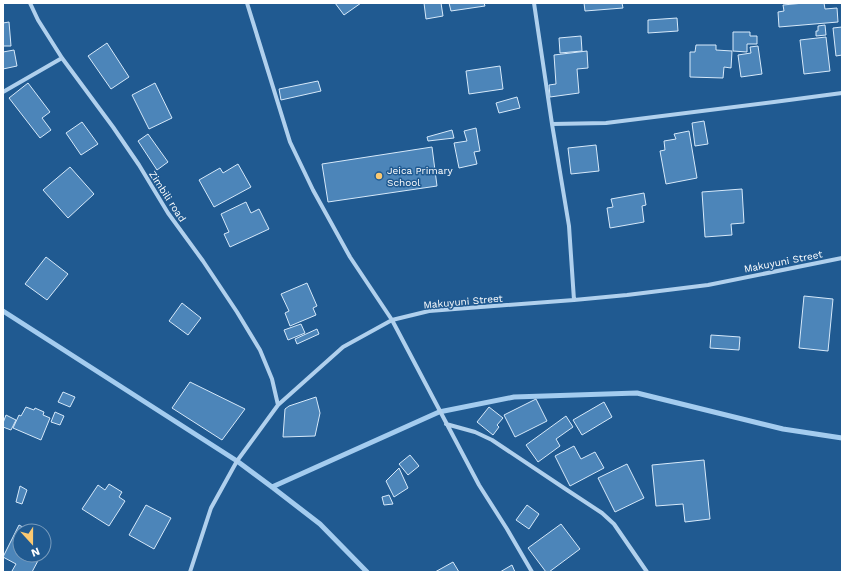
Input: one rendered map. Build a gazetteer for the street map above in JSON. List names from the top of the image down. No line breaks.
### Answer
{"streets":{"street":["Zimbili road","Makuyuni Street"]},"crossings":[["Zimbili road","Makuyuni Street"]],"places":["Jeica Primary School"],"north":"bottom"}
